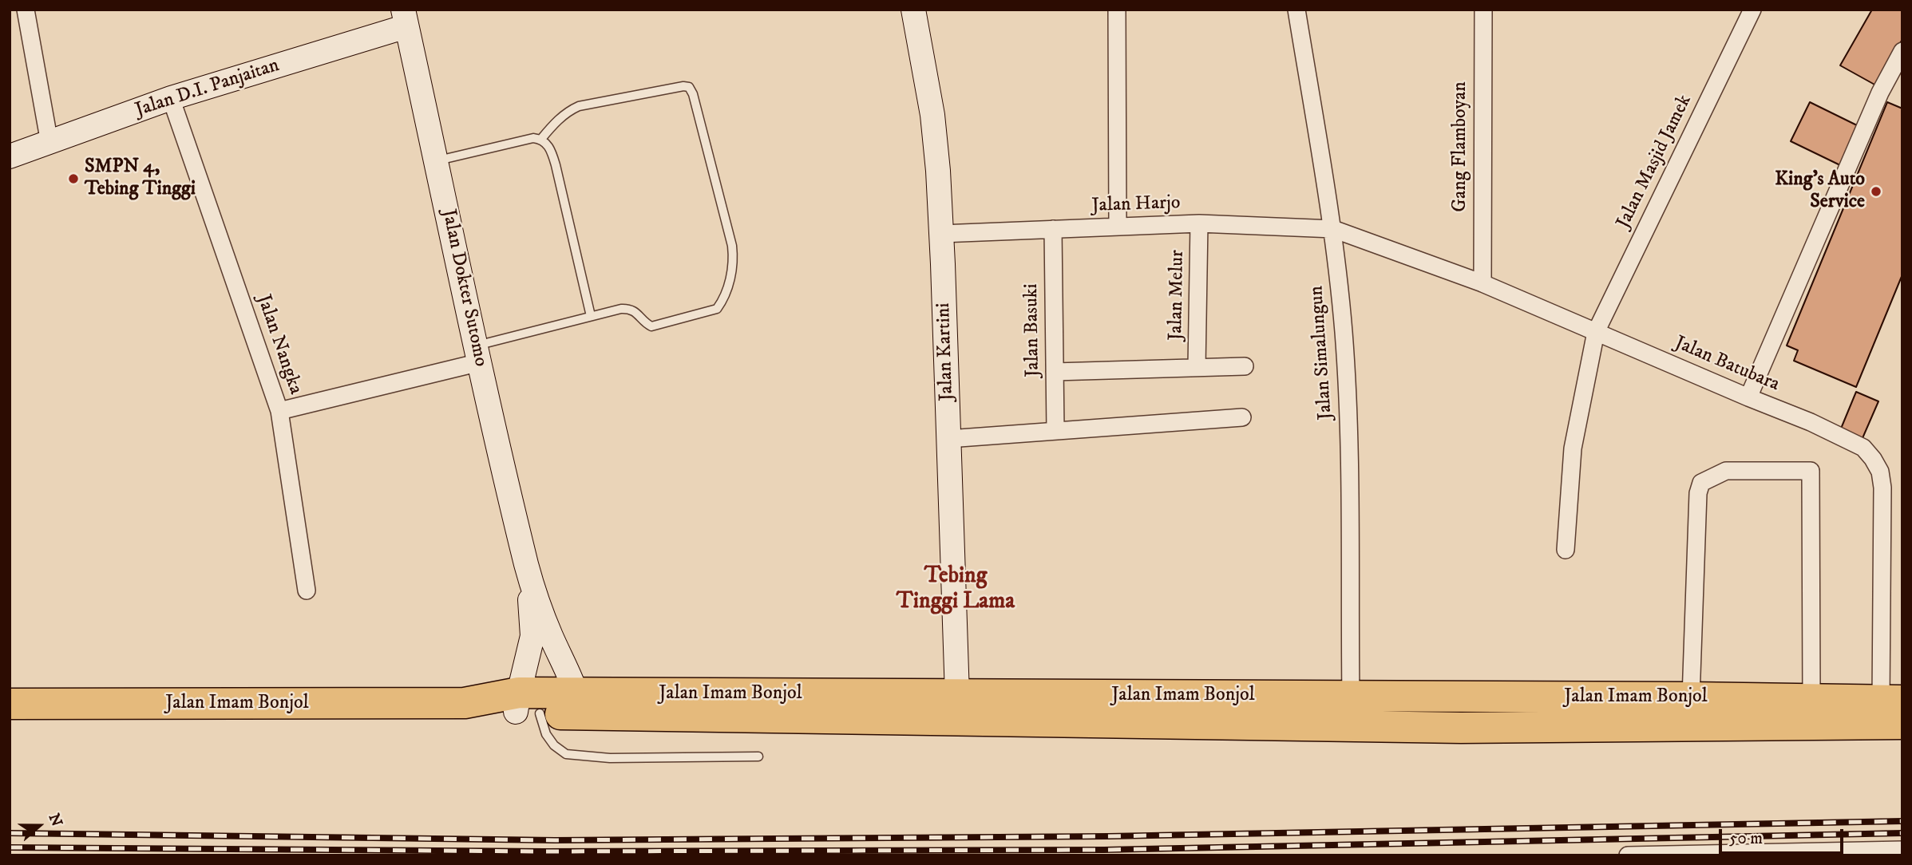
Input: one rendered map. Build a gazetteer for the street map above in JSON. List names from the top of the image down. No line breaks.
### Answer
{"streets":{"highway":["Jalan Imam Bonjol"],"street":["Jalan D.I. Panjaitan","Gang Flamboyan","Jalan Masjid Jamek","Jalan Harjo","Jalan Dokter Sutomo","Jalan Melur","Jalan Basuki","Jalan Nangka","Jalan Kartini","Jalan Simalungun","Jalan Batubara"]},"crossings":[["Jalan D.I. Panjaitan","Jalan Dokter Sutomo"],["Jalan D.I. Panjaitan","Jalan Nangka"],["Gang Flamboyan","Jalan Batubara"],["Jalan Masjid Jamek","Jalan Batubara"],["Jalan Harjo","Jalan Melur"],["Jalan Harjo","Jalan Basuki"],["Jalan Harjo","Jalan Kartini"],["Jalan Harjo","Jalan Simalungun"],["Jalan Harjo","Jalan Batubara"],["Jalan Dokter Sutomo","Jalan Nangka"],["Jalan Dokter Sutomo","Jalan Imam Bonjol"],["Jalan Kartini","Jalan Imam Bonjol"],["Jalan Simalungun","Jalan Batubara"],["Jalan Simalungun","Jalan Imam Bonjol"],["Jalan Batubara","Jalan Imam Bonjol"]],"districts":["Tebing Tinggi Lama"],"places":["SMPN 4, Tebing Tinggi","King's Auto Service"],"scale_bar":"50 m","north":"right"}
